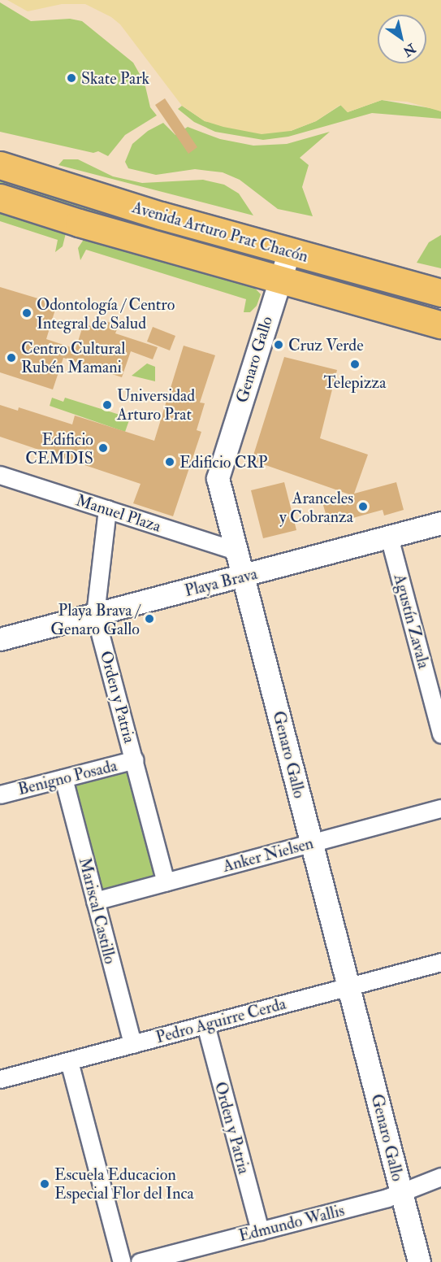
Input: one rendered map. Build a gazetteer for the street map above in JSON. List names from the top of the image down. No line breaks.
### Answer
{"streets":{"main road":["Avenida Arturo Prat Chacón"],"street":["Genaro Gallo","Manuel Plaza","Playa Brava","Agustín Zavala","Orden y Patria","Benigno Posada","Anker Nielsen","Mariscal Castillo","Pedro Aguirre Cerda","Edmundo Wallis"]},"crossings":[["Avenida Arturo Prat Chacón","Genaro Gallo"],["Genaro Gallo","Manuel Plaza"],["Genaro Gallo","Playa Brava"],["Genaro Gallo","Anker Nielsen"],["Genaro Gallo","Pedro Aguirre Cerda"],["Genaro Gallo","Edmundo Wallis"],["Manuel Plaza","Orden y Patria"],["Playa Brava","Agustín Zavala"],["Playa Brava","Orden y Patria"],["Orden y Patria","Benigno Posada"],["Orden y Patria","Anker Nielsen"],["Orden y Patria","Pedro Aguirre Cerda"],["Orden y Patria","Edmundo Wallis"],["Benigno Posada","Mariscal Castillo"],["Anker Nielsen","Mariscal Castillo"],["Mariscal Castillo","Pedro Aguirre Cerda"]],"places":["Skate Park","Odontología / Centro Integral de Salud","Cruz Verde","Centro Cultural Rubén Mamani","Telepizza","Universidad Arturo Prat","Edificio CEMDIS","Edificio CRP","Aranceles y Cobranza","Playa Brava / Genaro Gallo","Escuela Educacion Especial Flor del Inca"],"north":"bottom right"}
